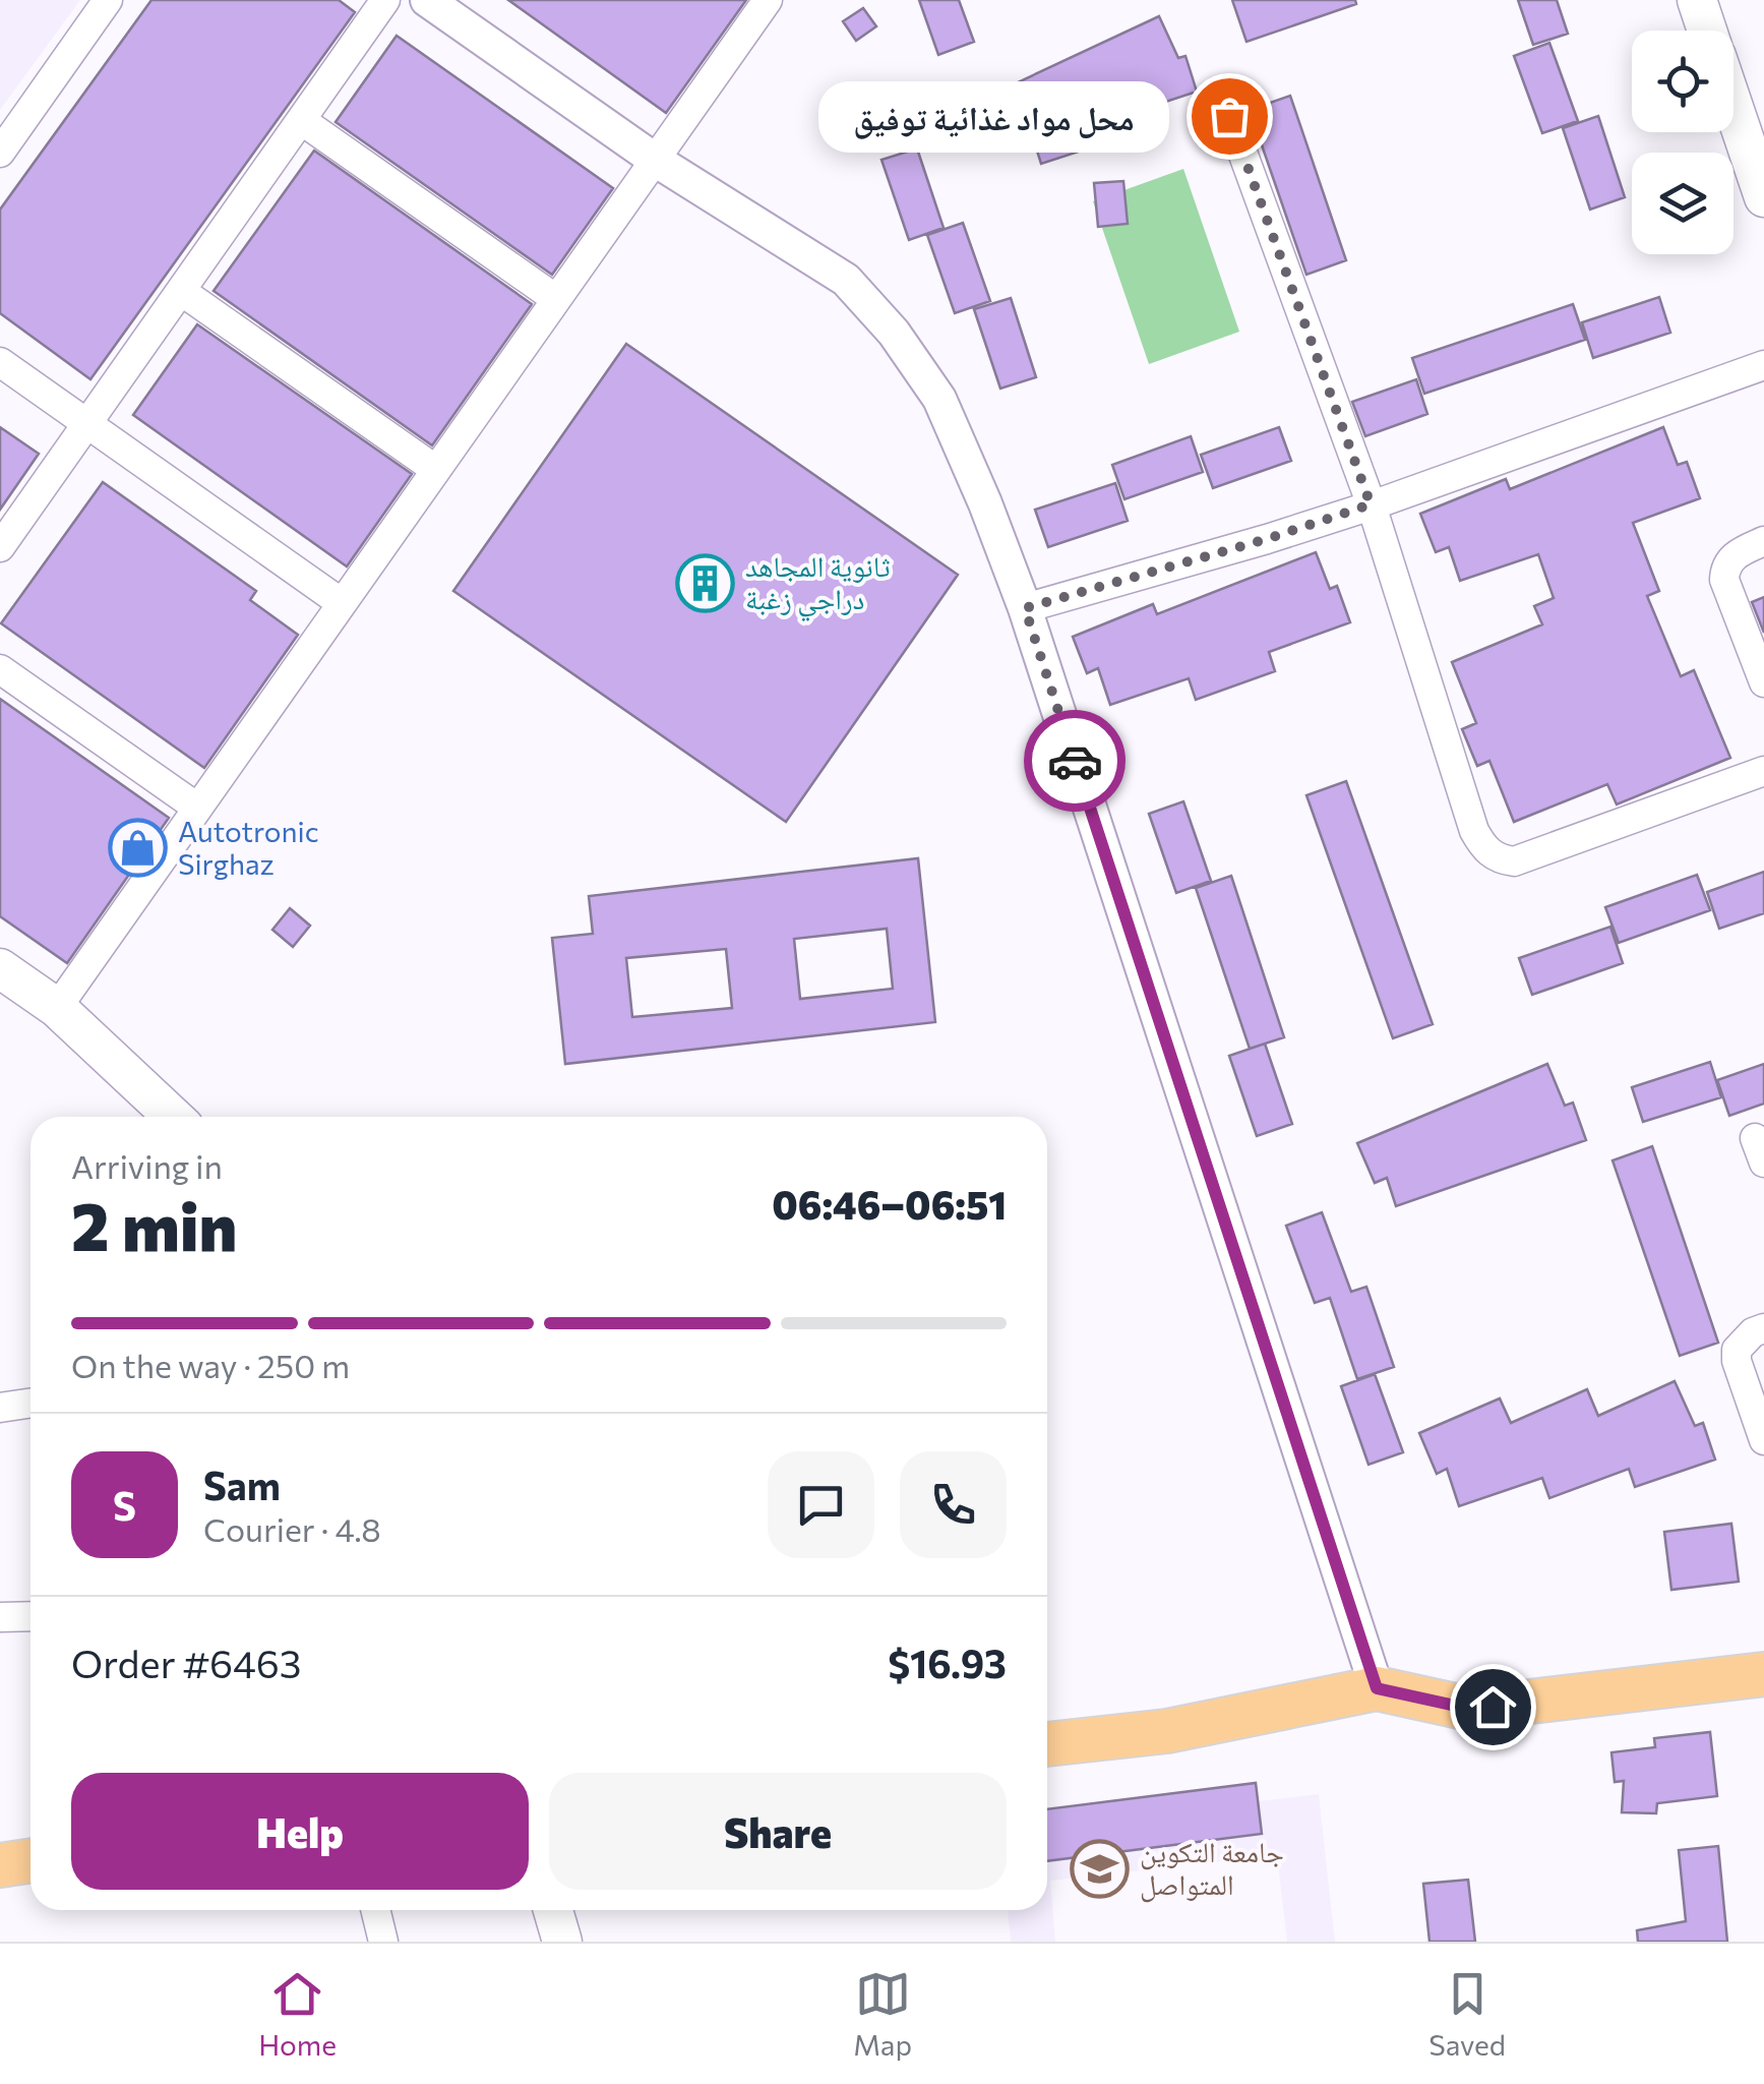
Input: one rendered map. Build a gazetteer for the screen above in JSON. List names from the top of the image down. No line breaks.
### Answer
{"places":{"other":["محل مواد غذائية توفيق"],"building":["ثانوية المجاهد دراجي زغبة"],"shop":["Autotronic Sirghaz"],"school or university":["جامعة التكوين المتواصل"]},"page":{"bubble":"محل مواد غذائية توفيق","heading":["2 min","Arriving in","06:46–06:51"],"panel":["Sam","Courier · 4.8","Order #6463","$16.93"],"bar":"On the way · 250 m","round":"S","buttons":["Help","Share"],"tabs":["Home","Map","Saved"]}}
